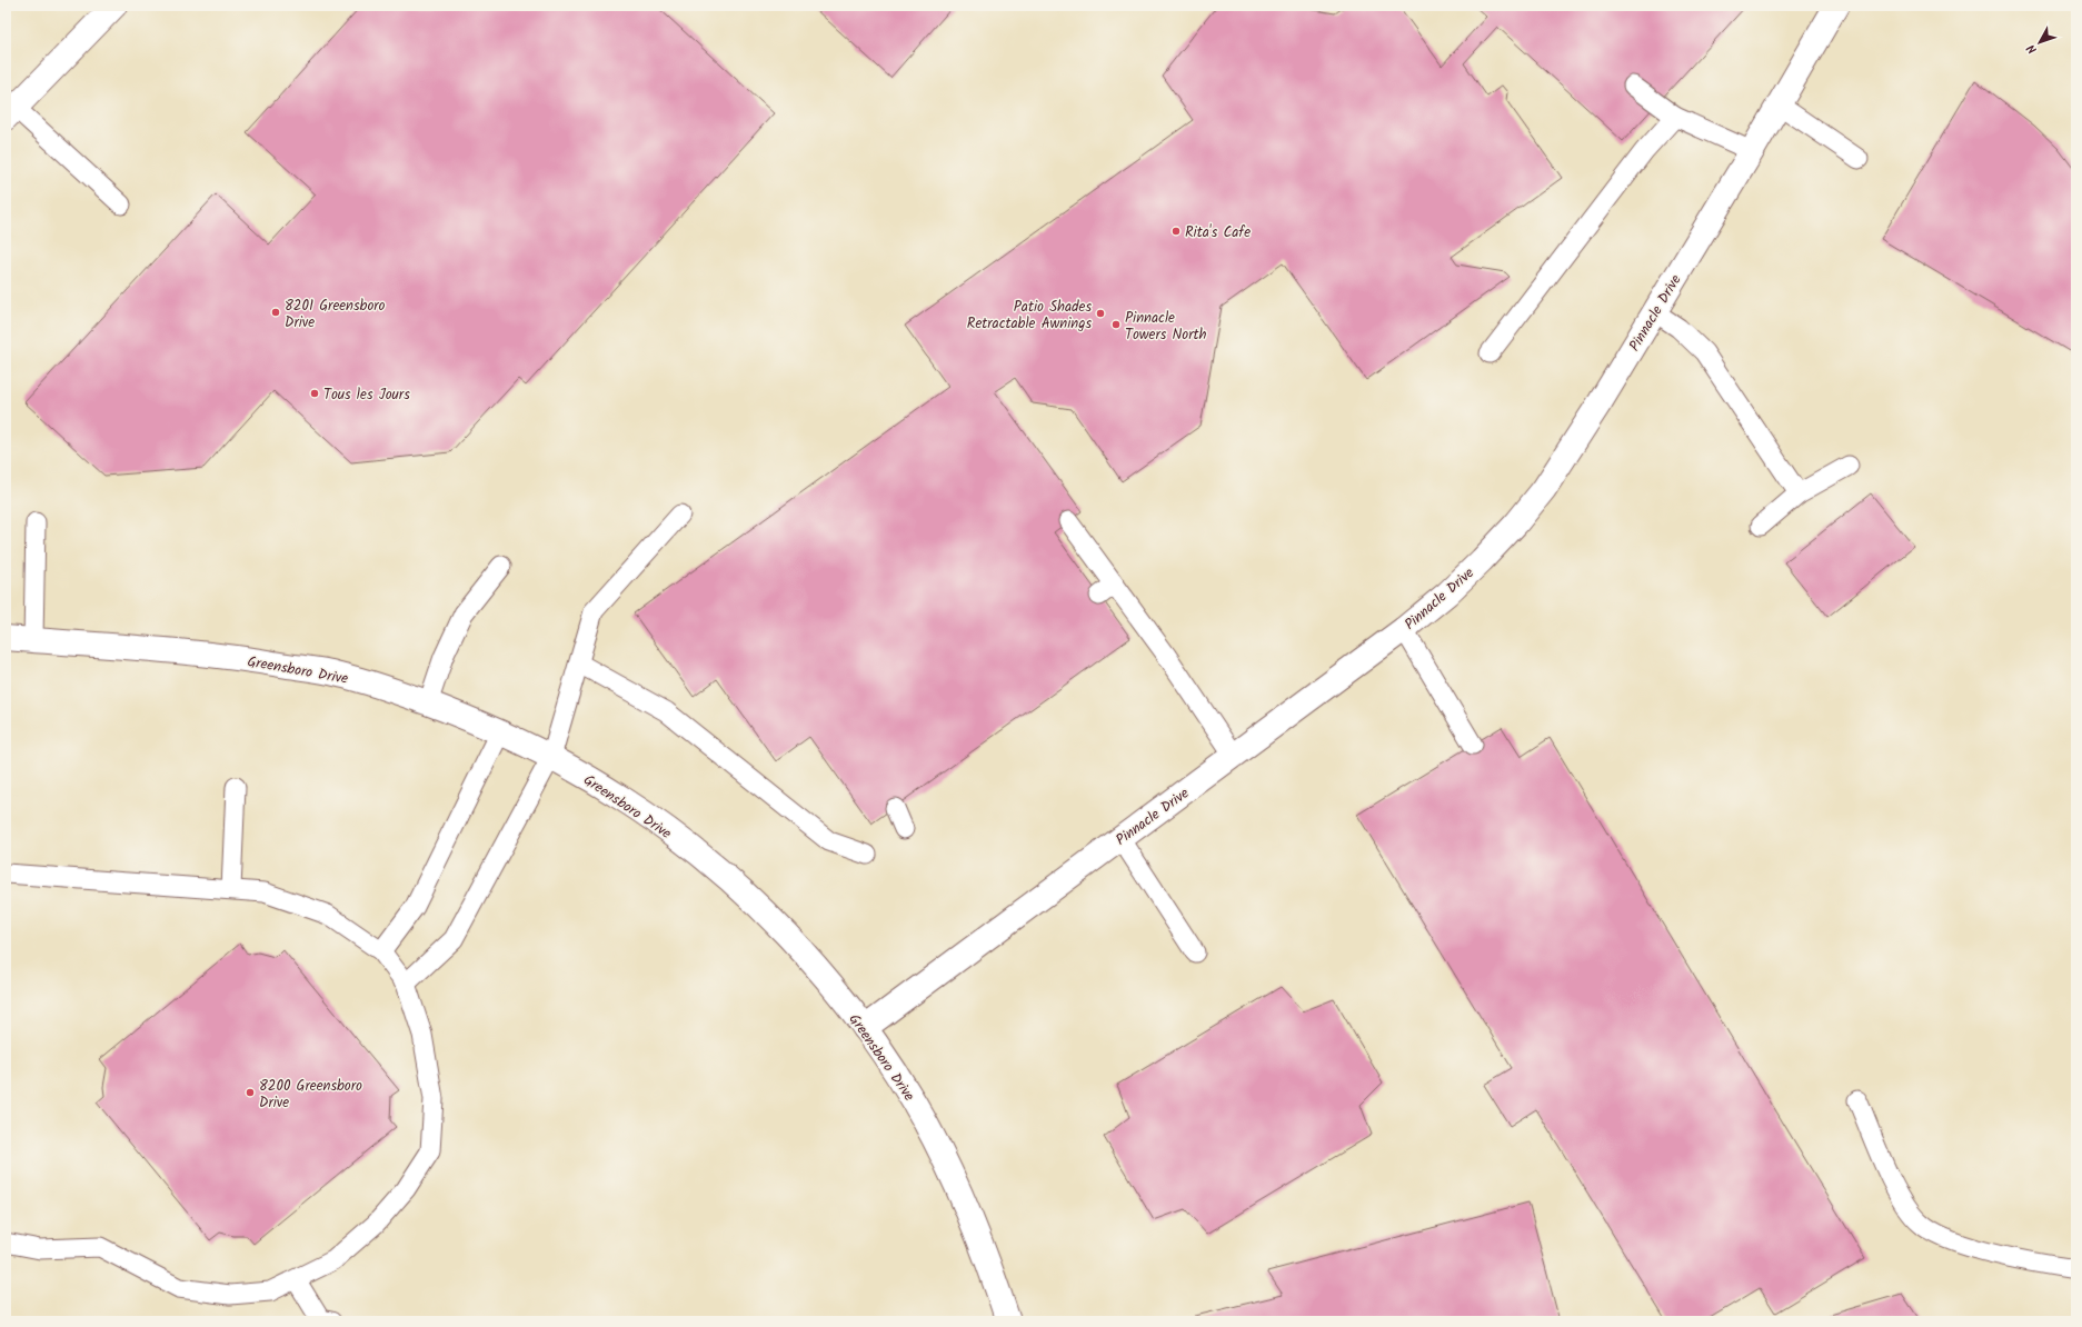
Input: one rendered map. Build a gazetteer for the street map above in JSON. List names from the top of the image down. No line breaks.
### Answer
{"streets":{"street":["Pinnacle Drive","Greensboro Drive"]},"crossings":[["Pinnacle Drive","Greensboro Drive"]],"places":["Rita's Cafe","8201 Greensboro Drive","Patio Shades Retractable Awnings","Pinnacle Towers North","Tous les Jours","8200 Greensboro Drive"],"north":"bottom left"}
